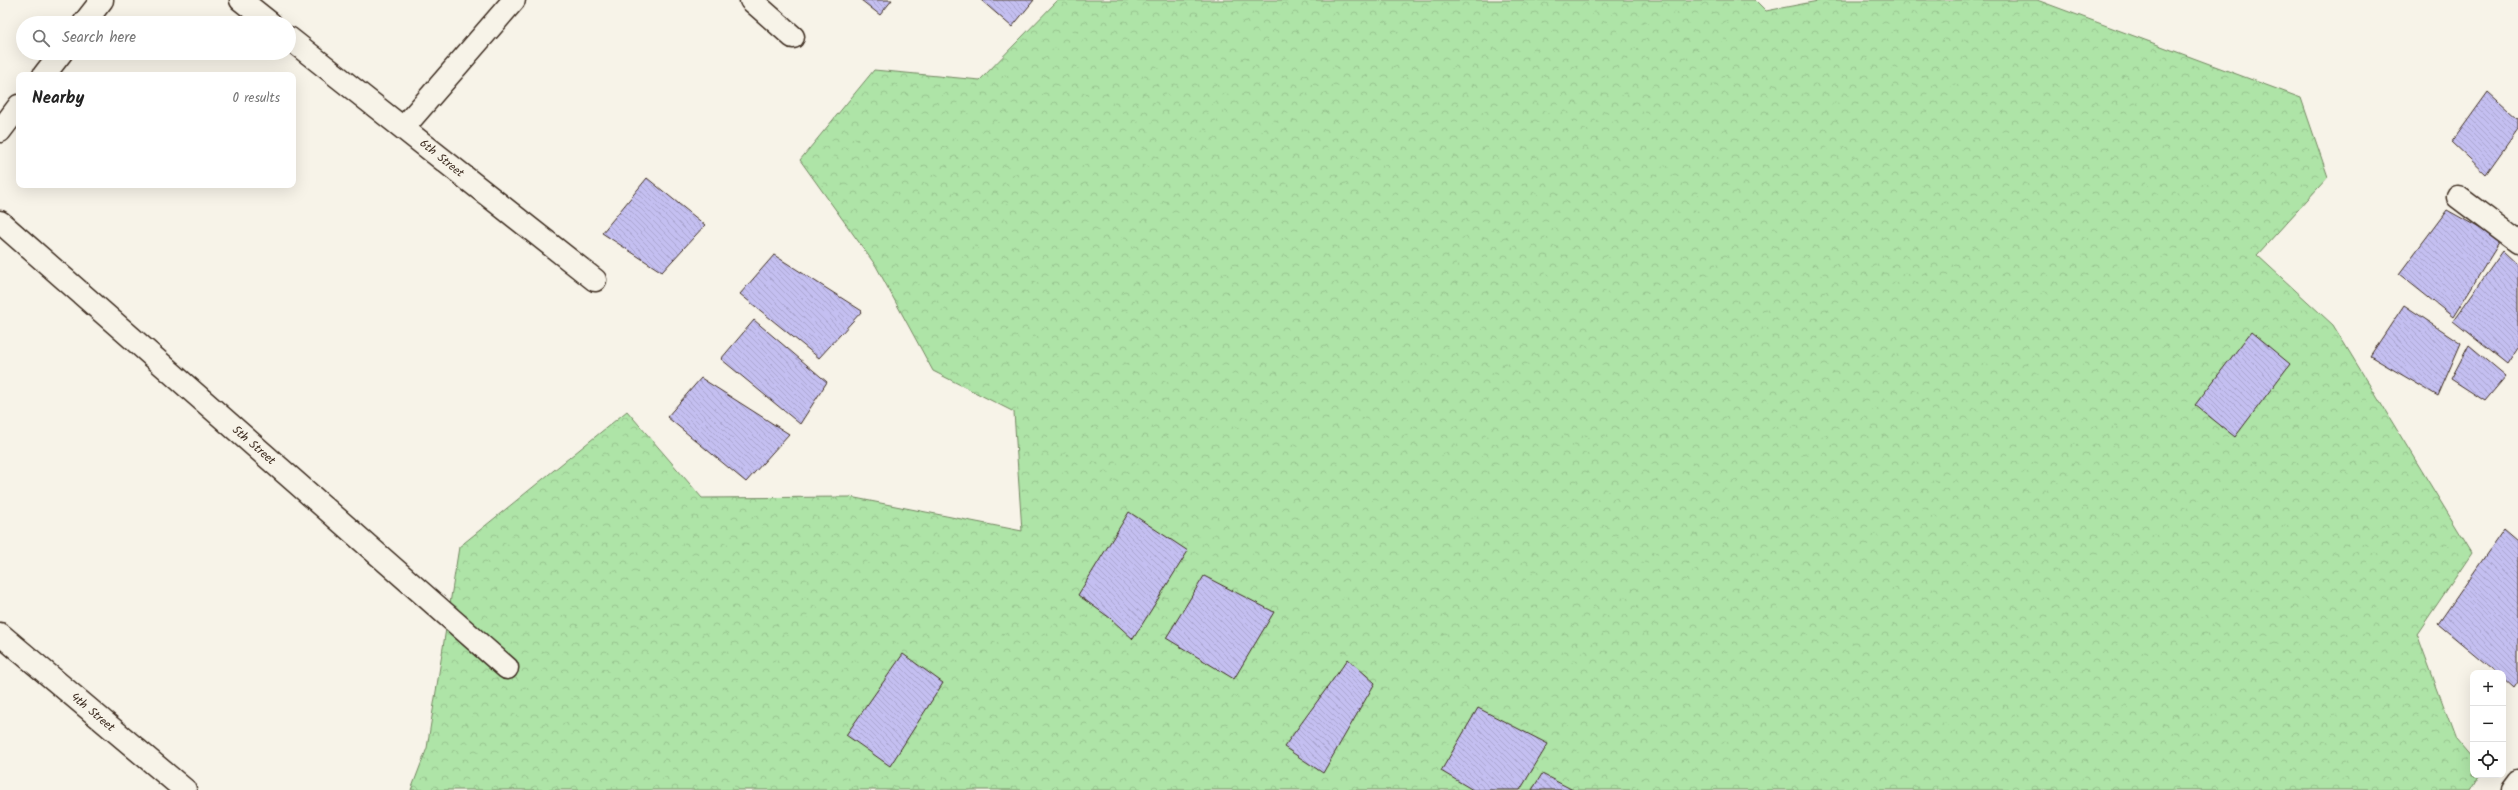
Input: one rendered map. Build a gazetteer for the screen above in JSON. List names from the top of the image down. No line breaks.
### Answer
{"streets":{"street":["6th Street","5th Street","4th Street"]},"page":{"search":"Search here","heading":["Nearby","0 results"],"map_buttons":["+","−"]}}
